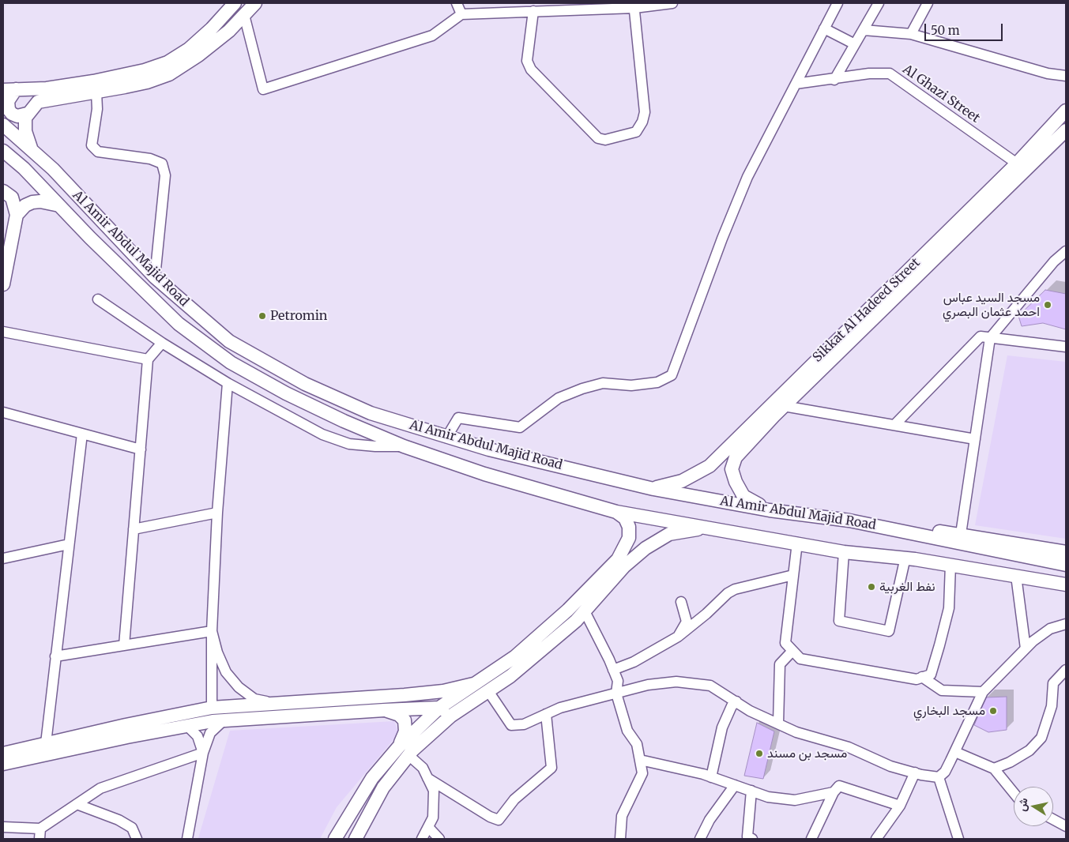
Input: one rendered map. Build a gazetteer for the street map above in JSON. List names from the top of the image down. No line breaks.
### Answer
{"streets":{"main road":["Al Amir Abdul Majid Road","Sikkat Al Hadeed Street"],"street":["Al Ghazi Street"]},"crossings":[["Al Ghazi Street","Sikkat Al Hadeed Street"],["Al Amir Abdul Majid Road","Sikkat Al Hadeed Street"]],"places":["مسجد السيد عباس احمد عثمان البصري","Petromin","نفط الغربية","مسجد البخاري","مسجد بن مسند"],"scale_bar":"50 m","north":"left"}
